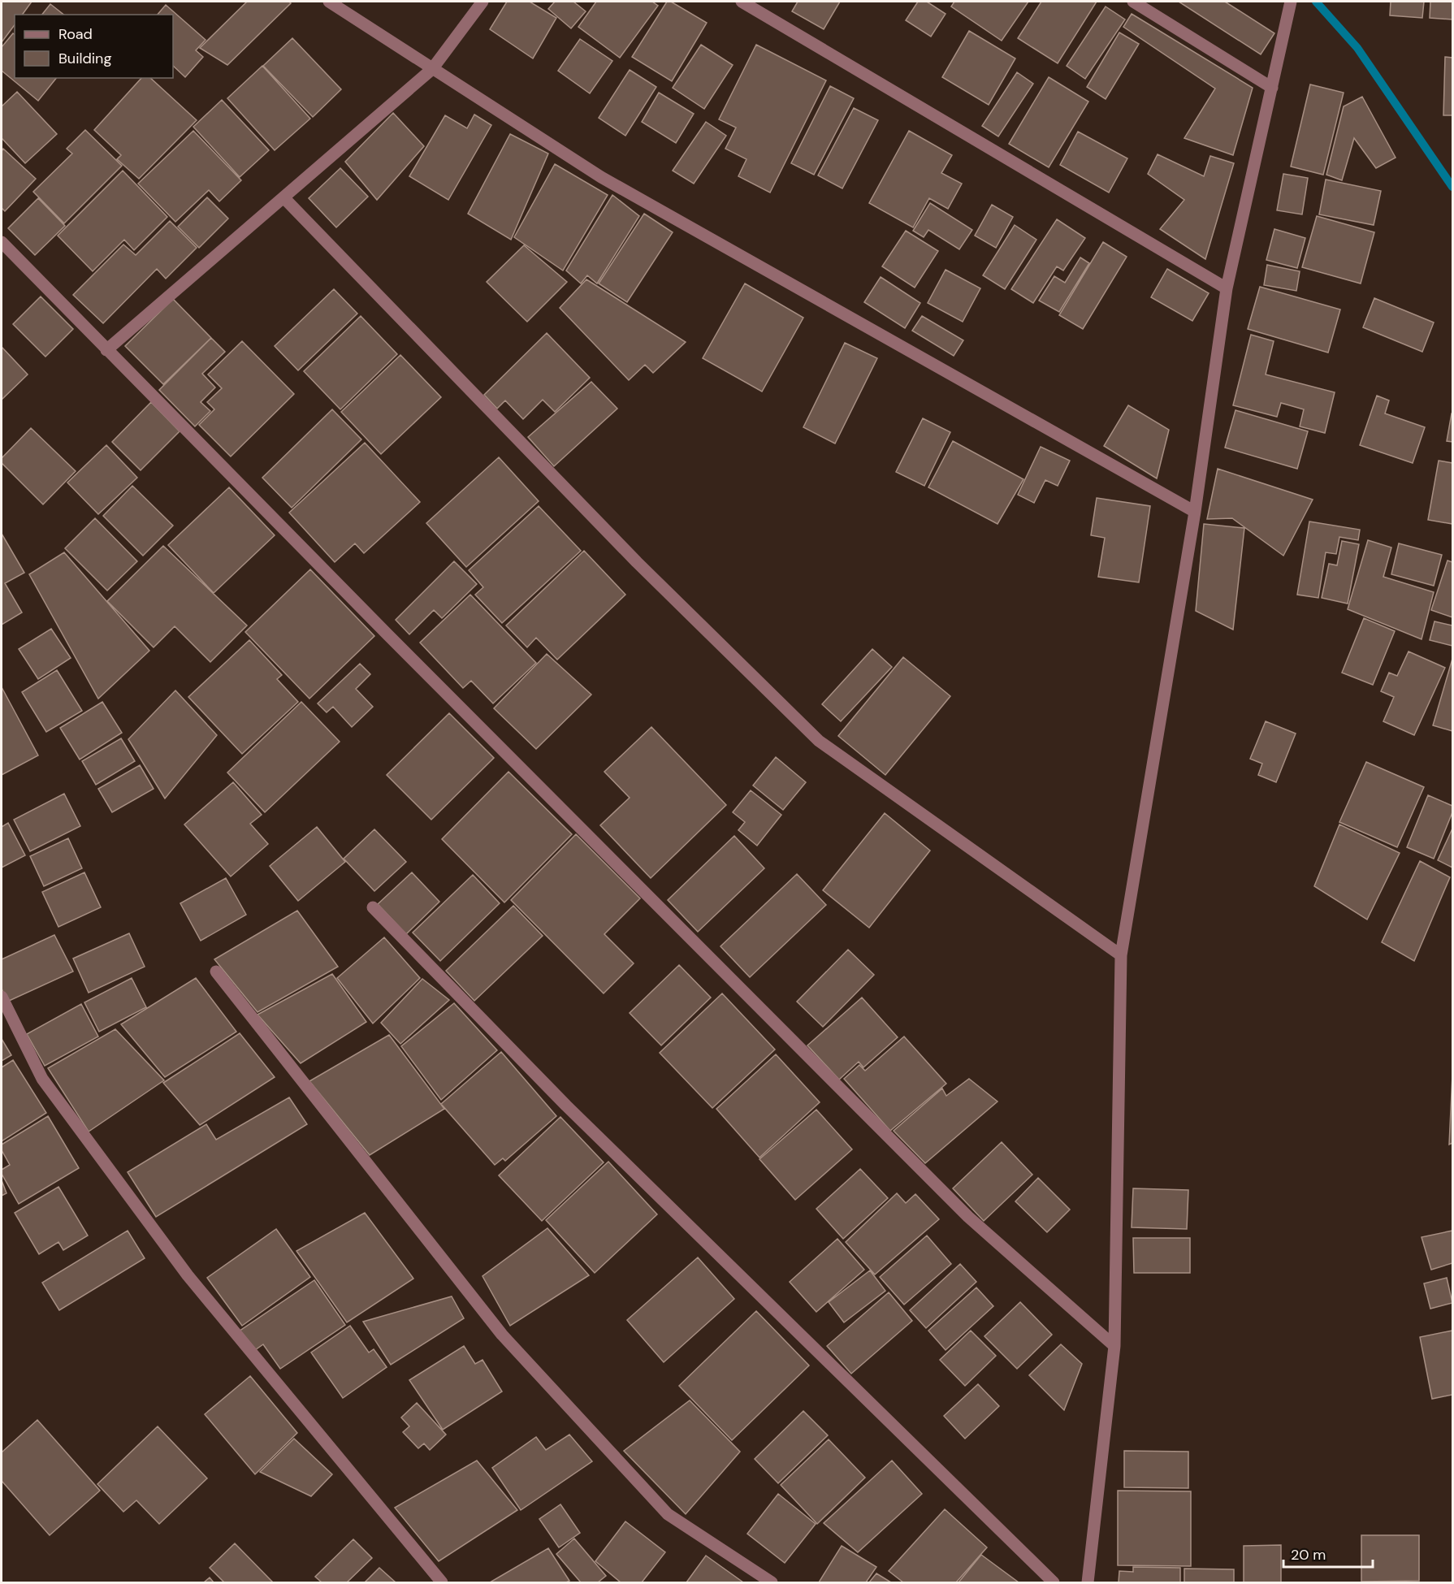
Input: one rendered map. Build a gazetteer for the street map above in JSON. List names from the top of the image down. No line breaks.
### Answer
{"legend":["Road","Building"],"scale_bar":"20 m"}
